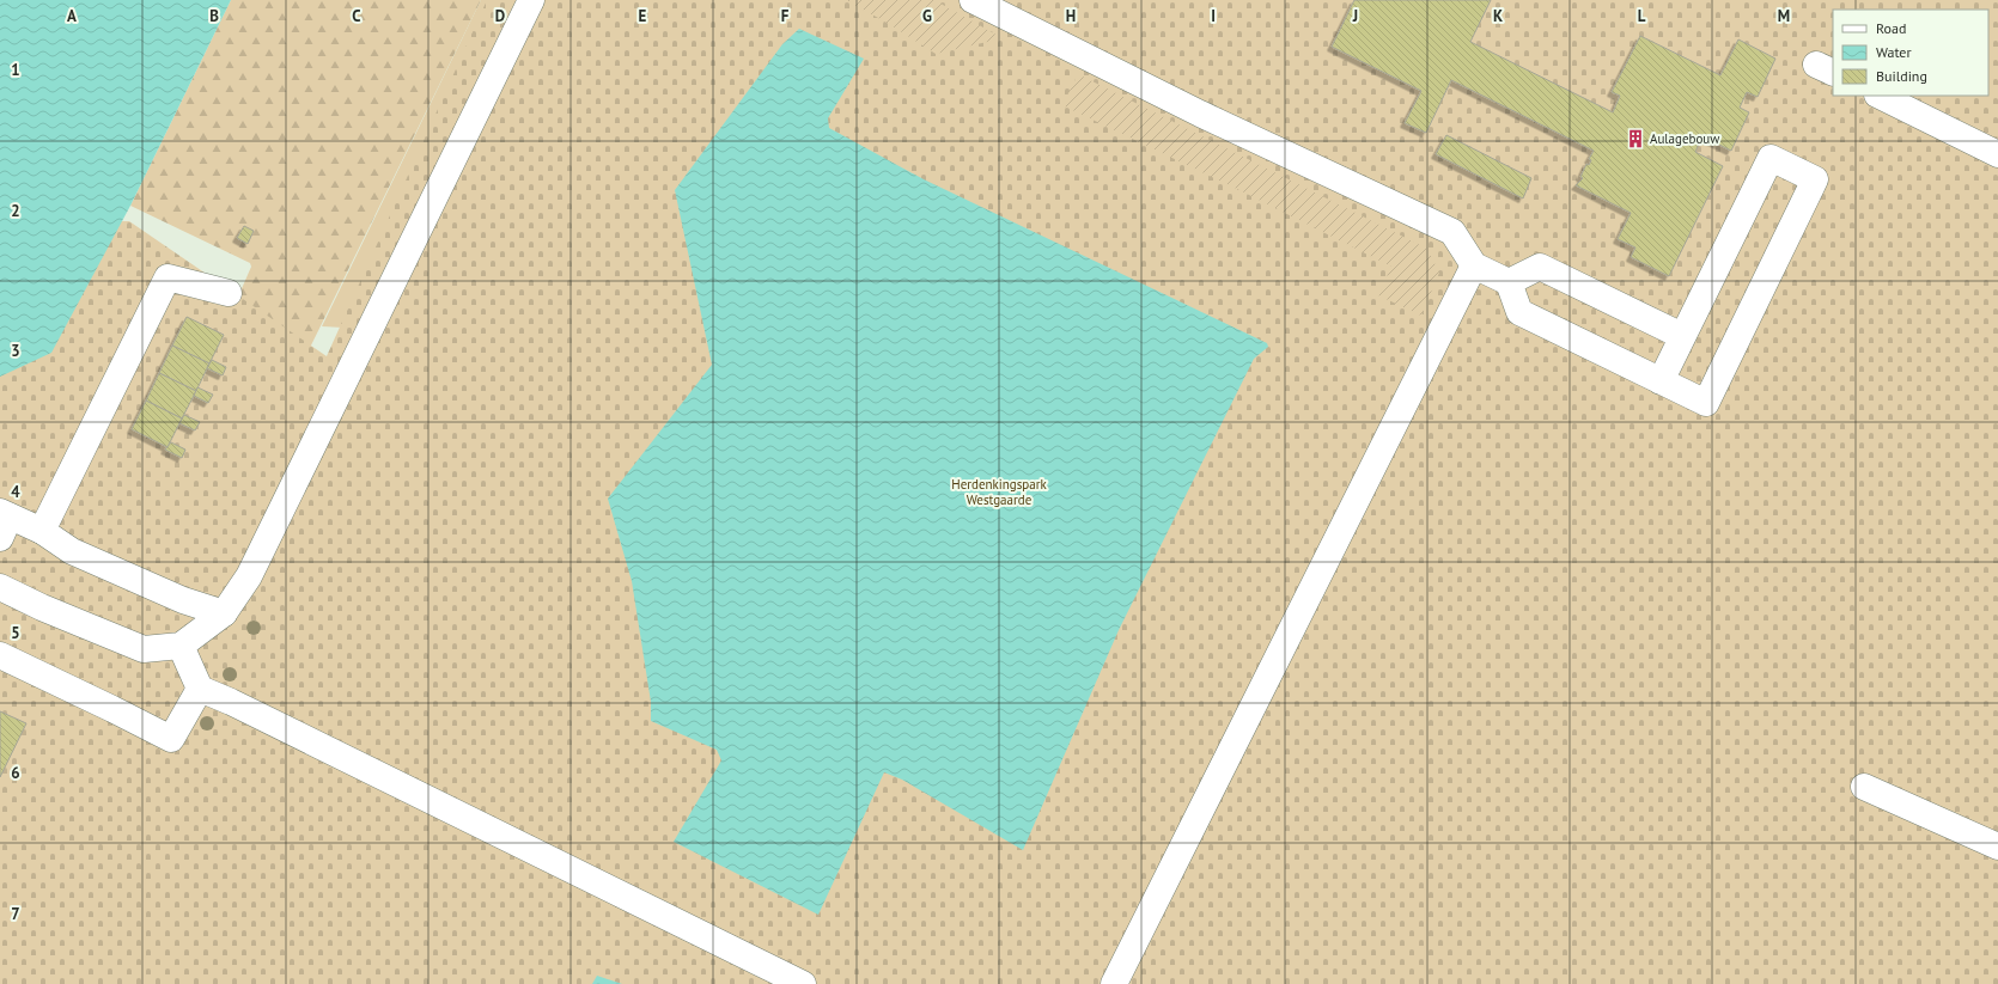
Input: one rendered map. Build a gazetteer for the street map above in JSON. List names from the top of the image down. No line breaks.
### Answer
{"parks":["Herdenkingspark Westgaarde"],"places":{"building":["Aulagebouw"]},"legend":["Road","Water","Building"],"grid":{"columns":["A","B","C","D","E","F","G","H","I","J","K","L","M"],"rows":["1","2","3","4","5","6","7"]}}
